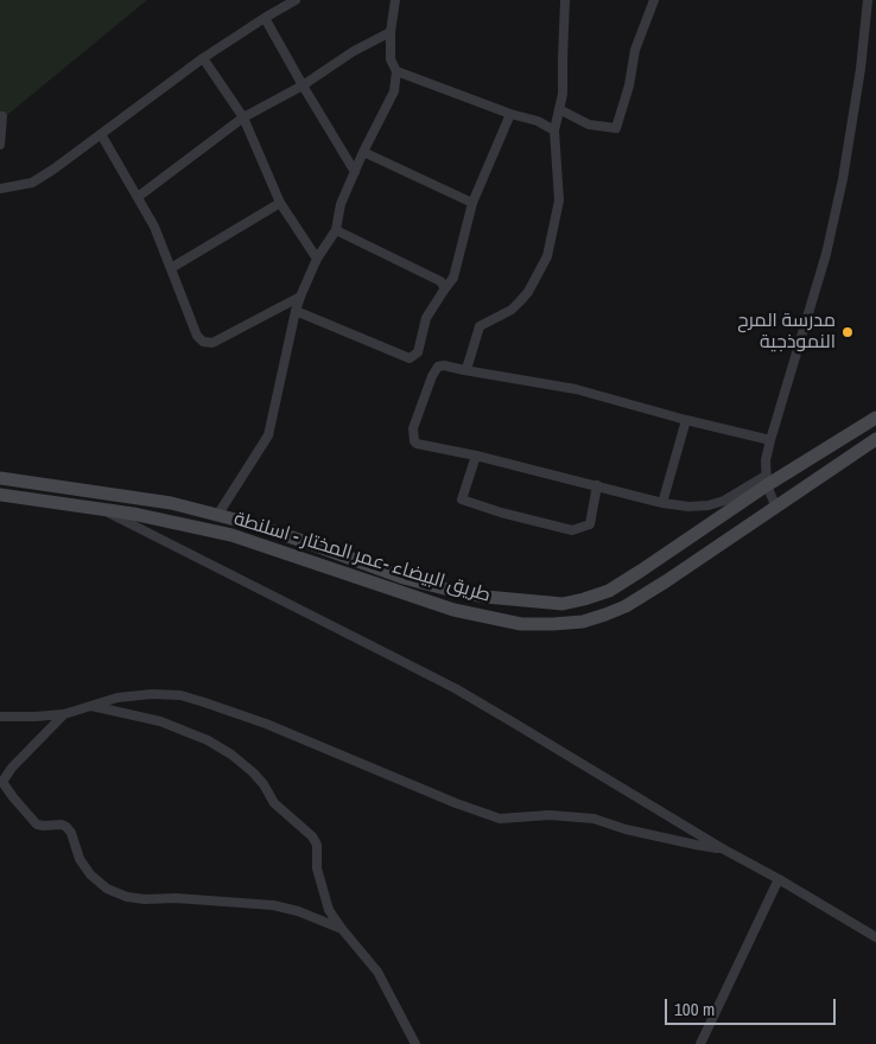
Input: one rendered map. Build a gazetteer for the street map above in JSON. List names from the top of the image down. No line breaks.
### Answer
{"streets":{"main road":["طريق البيضاء -عمر المختار - اسلنطة"]},"places":["مدرسة المرح النموذجية"],"scale_bar":"100 m"}
